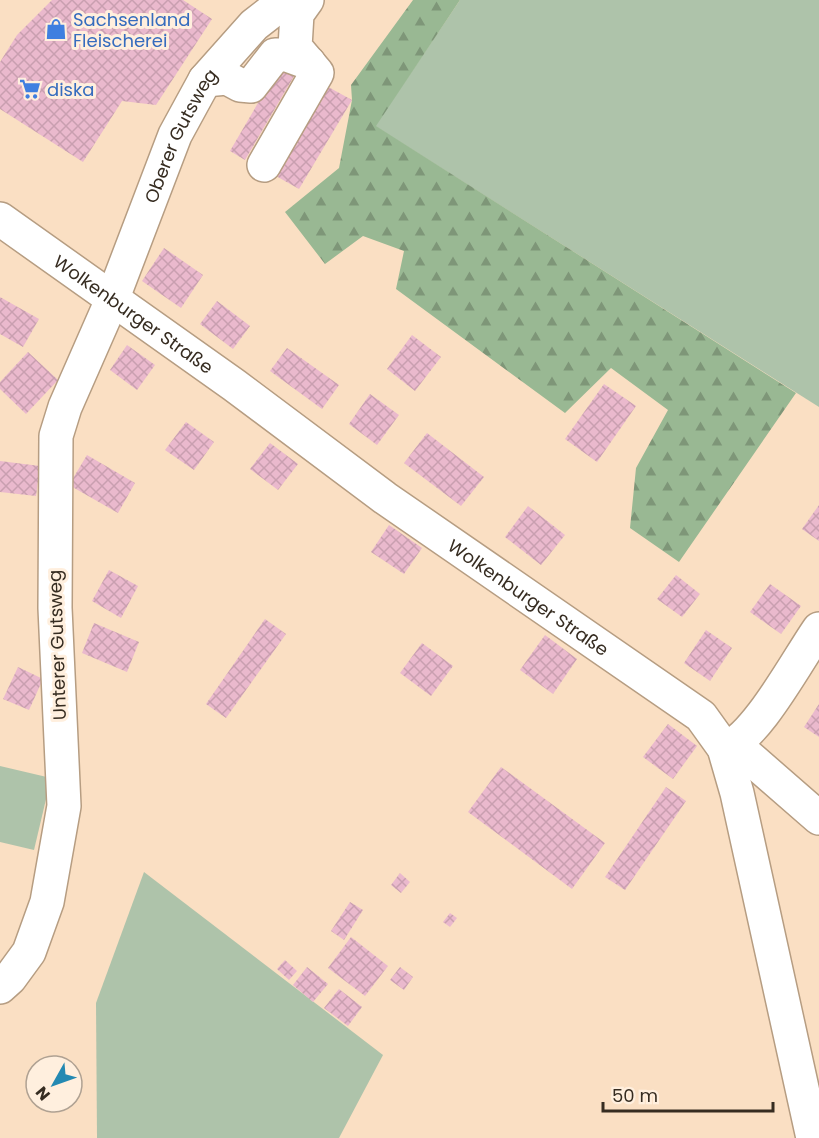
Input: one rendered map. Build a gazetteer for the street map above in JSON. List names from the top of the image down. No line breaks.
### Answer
{"streets":{"main road":["Oberer Gutsweg","Wolkenburger Straße","Unterer Gutsweg"]},"crossings":[["Oberer Gutsweg","Wolkenburger Straße"],["Oberer Gutsweg","Unterer Gutsweg"],["Wolkenburger Straße","Unterer Gutsweg"]],"places":{"shop":["Sachsenland Fleischerei"],"supermarket":["diska"]},"scale_bar":"50 m","north":"bottom left"}
